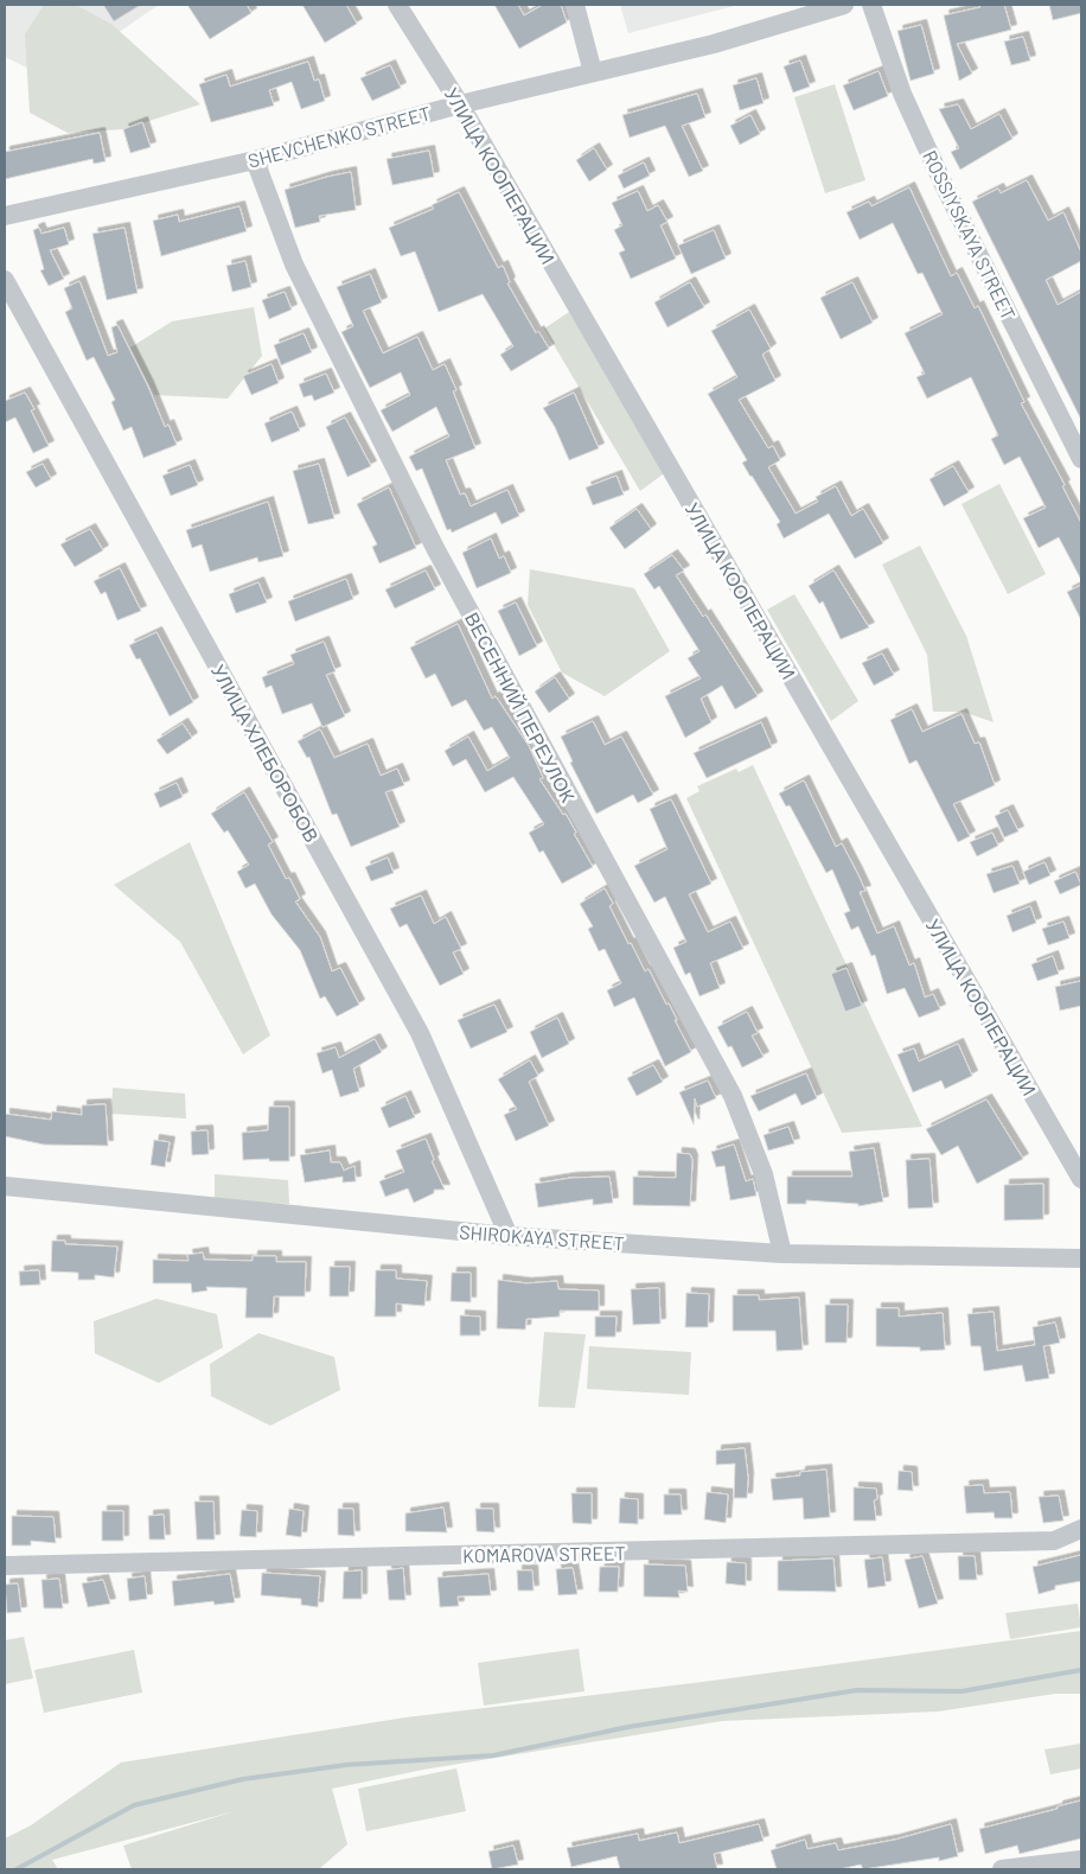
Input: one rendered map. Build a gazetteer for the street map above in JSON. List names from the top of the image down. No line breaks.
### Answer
{"streets":{"street":["SHEVCHENKO STREET","УЛИЦА КООПЕРАЦИИ","ROSSIYSKAYA STREET","ВЕСЕННИЙ ПЕРЕУЛОК","УЛИЦА ХЛЕБОРОБОВ","SHIROKAYA STREET","KOMAROVA STREET"]},"crossings":[["SHEVCHENKO STREET","УЛИЦА КООПЕРАЦИИ"],["SHEVCHENKO STREET","ВЕСЕННИЙ ПЕРЕУЛОК"],["ВЕСЕННИЙ ПЕРЕУЛОК","SHIROKAYA STREET"],["УЛИЦА ХЛЕБОРОБОВ","SHIROKAYA STREET"]]}
